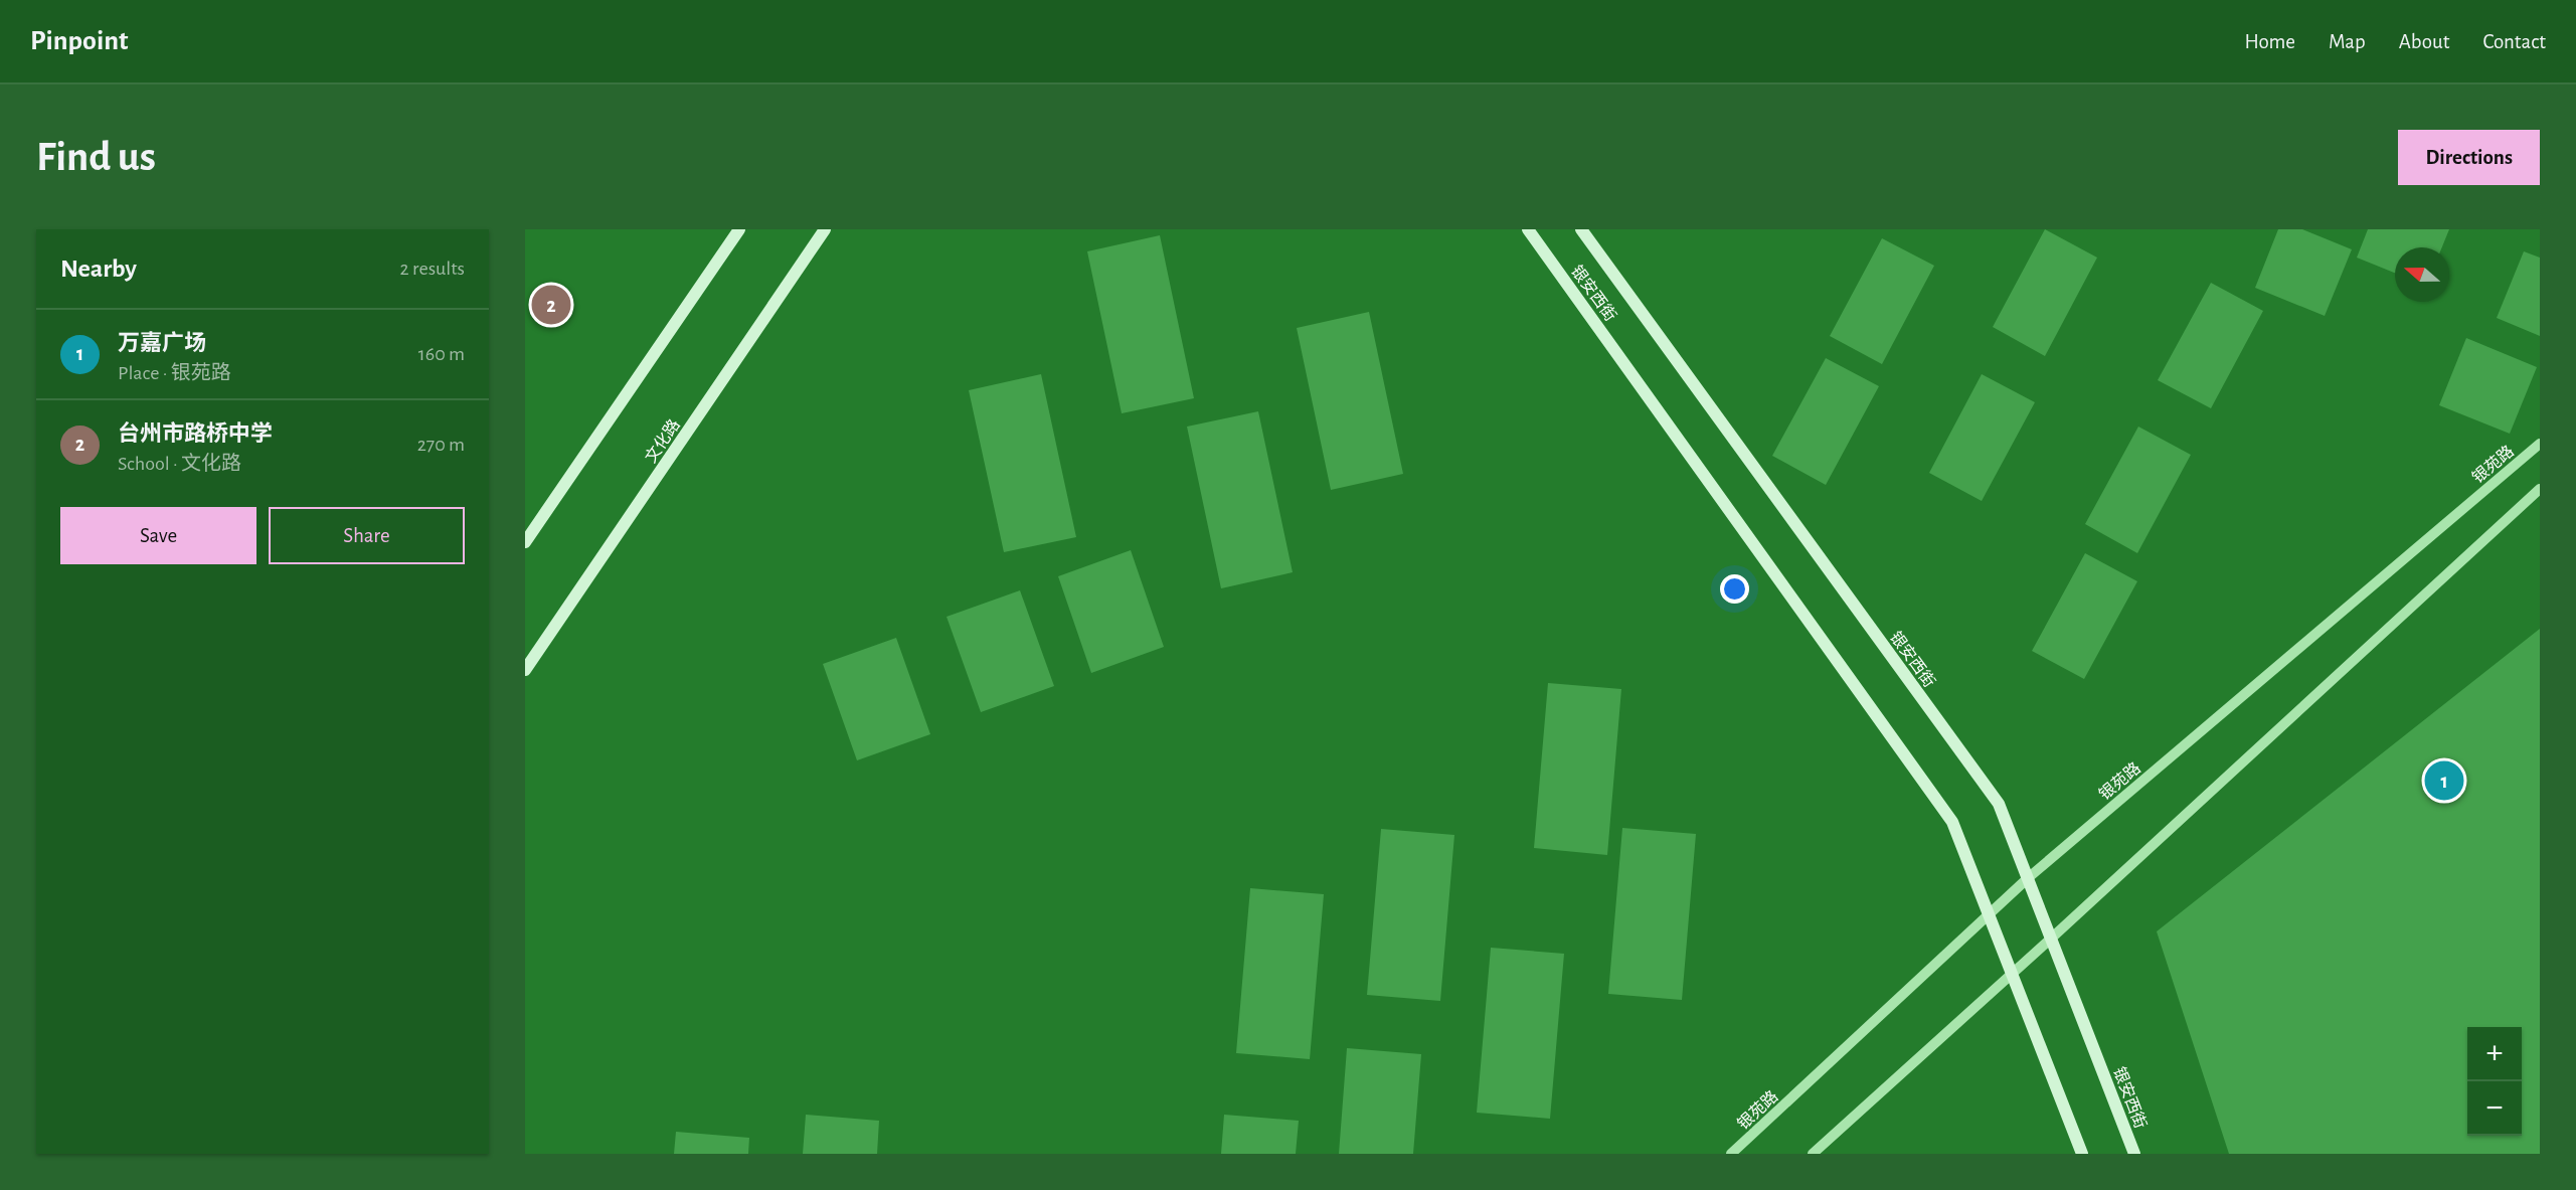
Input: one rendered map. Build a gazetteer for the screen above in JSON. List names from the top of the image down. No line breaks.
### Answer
{"streets":{"main road":["银安西街","文化路"],"street":["银苑路"]},"crossings":[["银安西街","银苑路"]],"north":"left","page":{"header":"Pinpoint","nav":["Home","Map","About","Contact"],"buttons":["Directions",["Save","Share"]],"title":"Find us","heading":["Nearby","2 results"],"pins":["2","1"],"list":[{"mark":"1","name":"万嘉广场","note":"Place · 银苑路","value":"160 m"},{"mark":"2","name":"台州市路桥中学","note":"School · 文化路","value":"270 m"}],"map_buttons":["+","−"]}}
